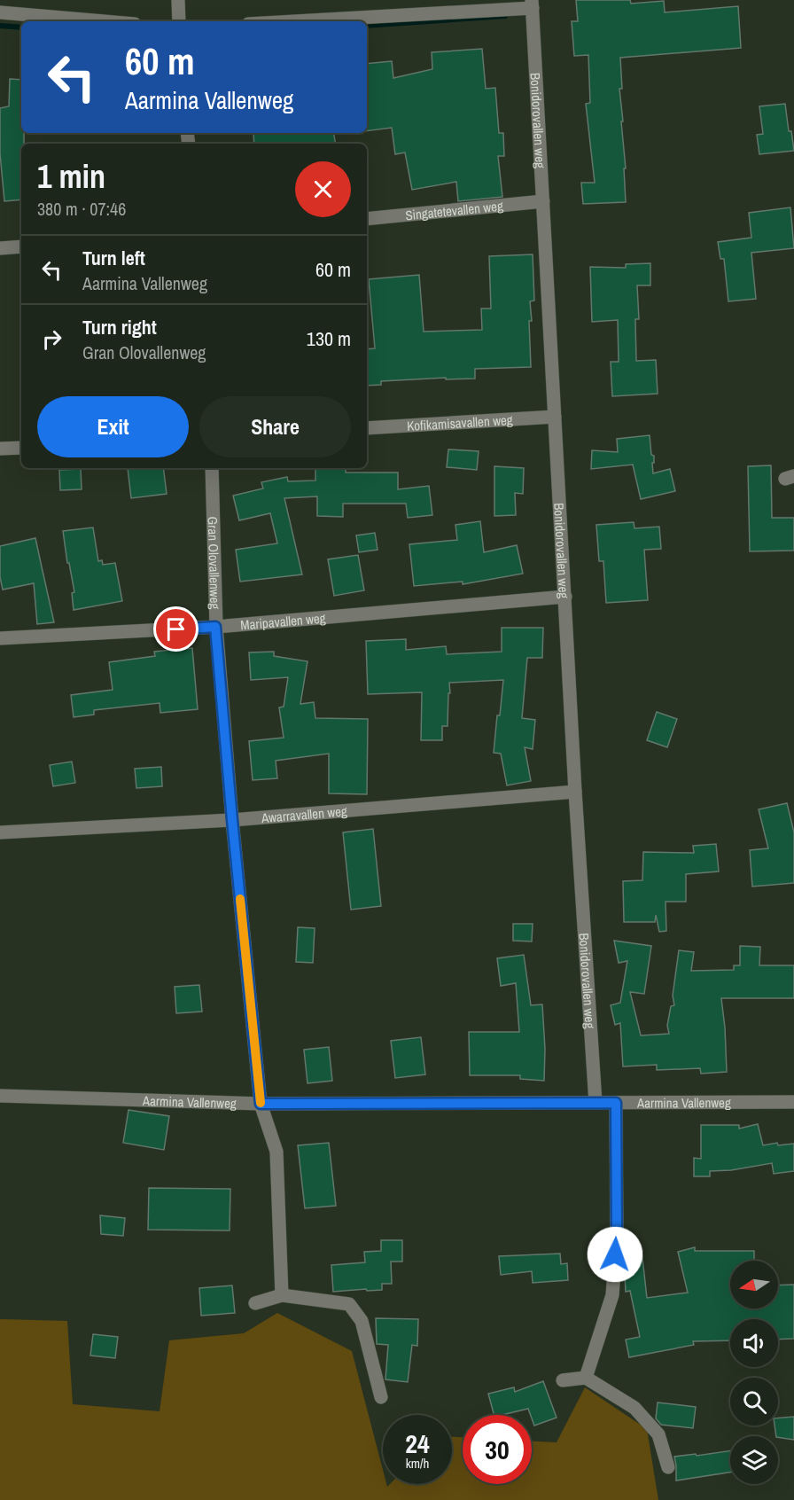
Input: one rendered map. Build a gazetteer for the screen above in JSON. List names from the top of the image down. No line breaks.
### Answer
{"streets":{"street":["Bonidorovallen weg","Singatetevallen weg","Kofikamisavallen weg","Gran Olovallenweg","Maripavallen weg","Awarravallen weg","Aarmina Vallenweg"]},"crossings":[["Bonidorovallen weg","Singatetevallen weg"],["Bonidorovallen weg","Kofikamisavallen weg"],["Bonidorovallen weg","Maripavallen weg"],["Bonidorovallen weg","Awarravallen weg"],["Bonidorovallen weg","Aarmina Vallenweg"],["Gran Olovallenweg","Maripavallen weg"],["Gran Olovallenweg","Awarravallen weg"],["Gran Olovallenweg","Aarmina Vallenweg"]],"north":"left","page":{"turn":["60 m","Aarmina Vallenweg"],"heading":["1 min","380 m · 07:46"],"list":[{"name":"Turn left","note":"Aarmina Vallenweg","value":"60 m"},{"name":"Turn right","note":"Gran Olovallenweg","value":"130 m"}],"buttons":["Exit","Share"],"speed":"24 km/h","limit":"30"}}
